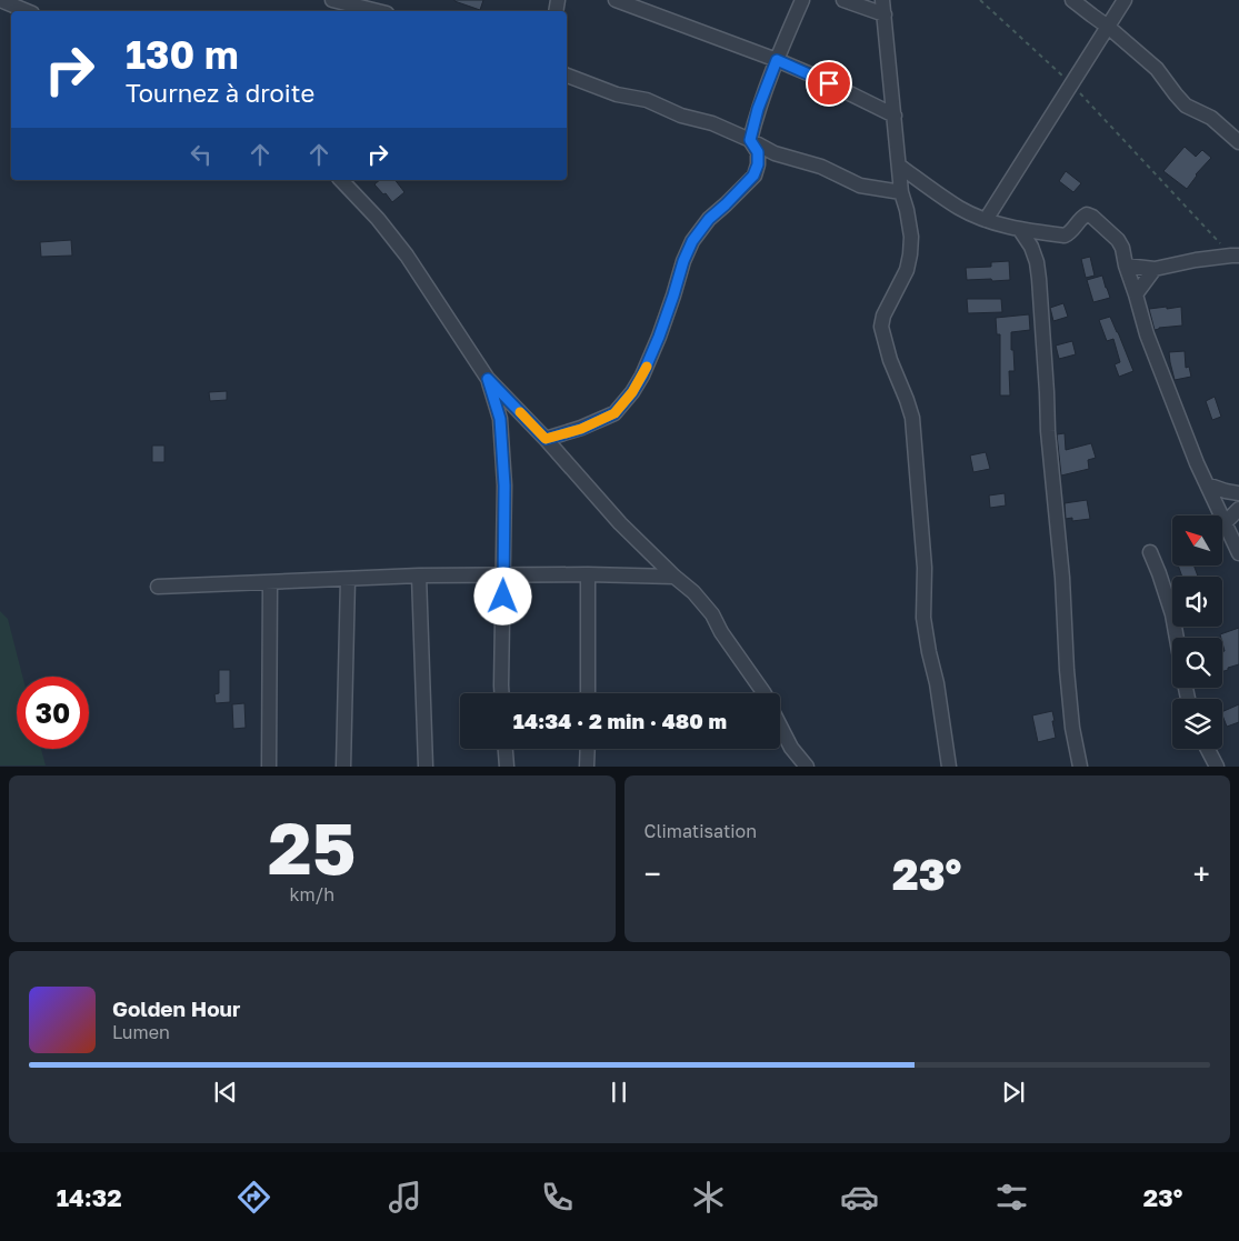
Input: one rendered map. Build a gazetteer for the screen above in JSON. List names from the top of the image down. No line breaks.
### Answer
{"north":"top left","page":{"turn":["130 m","Tournez à droite"],"limit":"30","trip":"14:34 · 2 min · 480 m","tile":[["25","km/h"],"Climatisation"],"heat":["−","23°","+"],"song":["Golden Hour","Lumen"],"tabs":["14:32","23°"]}}
